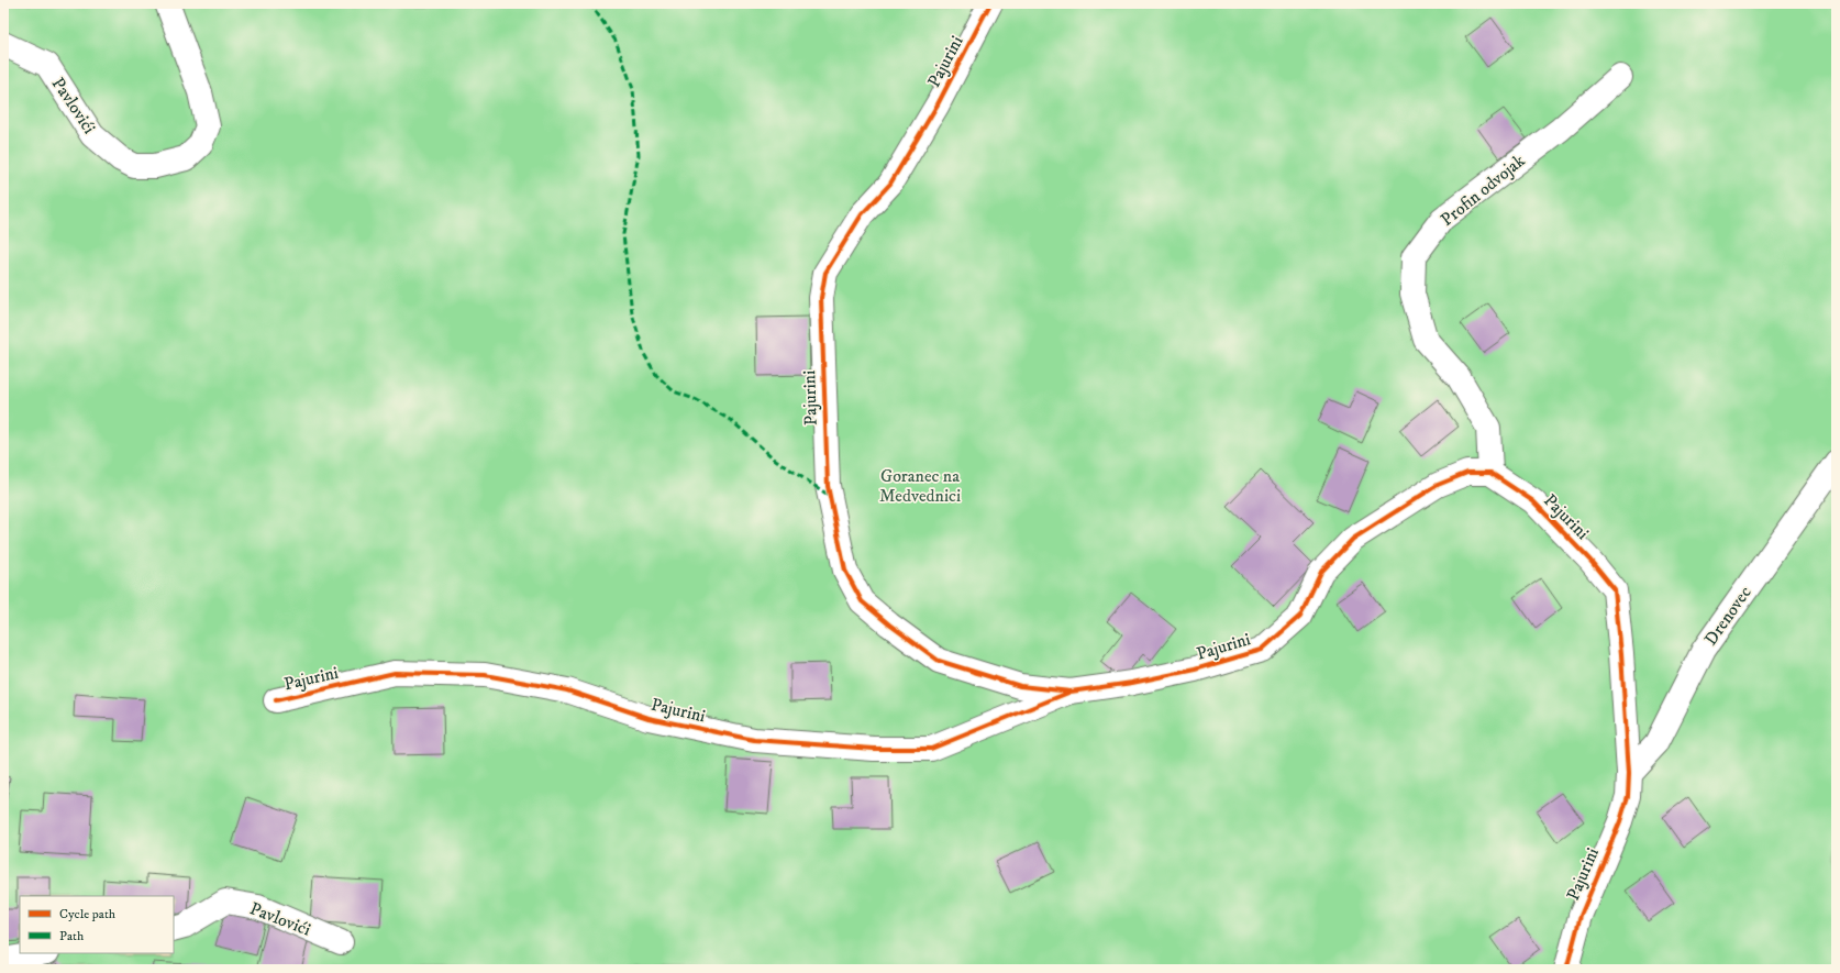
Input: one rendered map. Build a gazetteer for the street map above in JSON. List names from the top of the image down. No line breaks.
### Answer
{"streets":{"street":["Pajurini","Pavlovići","Profin odvojak","Drenovec"]},"crossings":[["Pajurini","Profin odvojak"],["Pajurini","Drenovec"]],"parks":["Goranec na Medvednici"],"legend":["Cycle path","Path"]}
